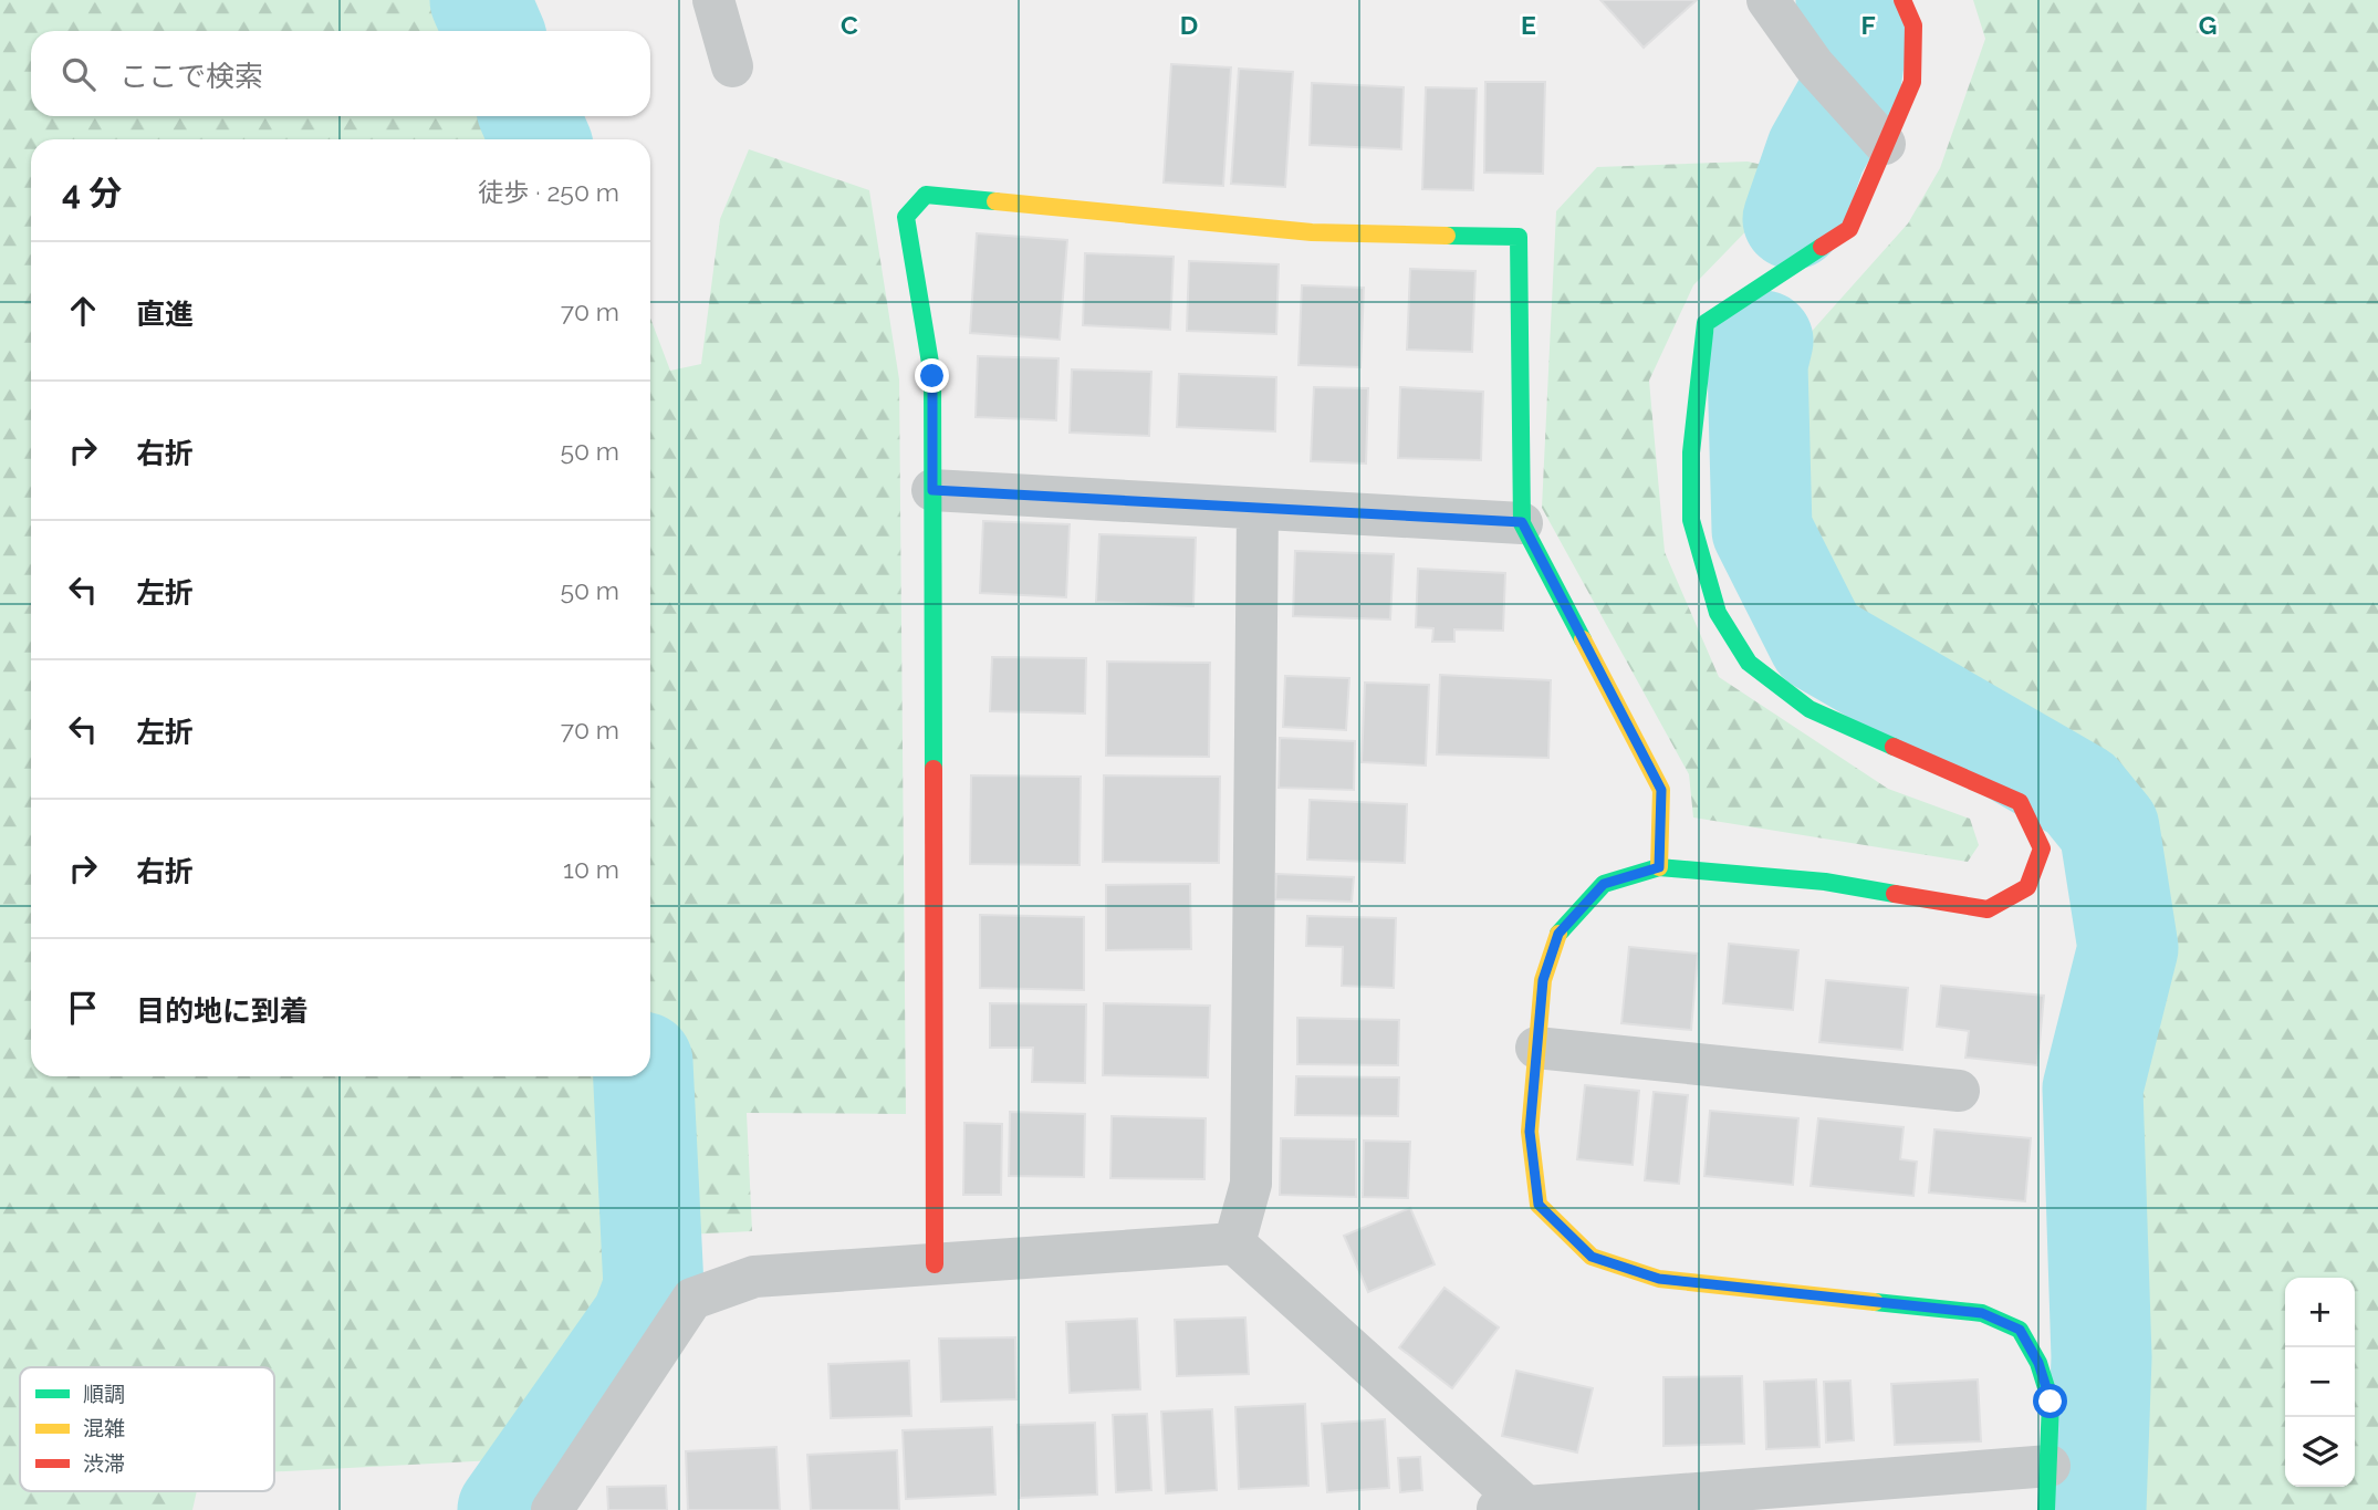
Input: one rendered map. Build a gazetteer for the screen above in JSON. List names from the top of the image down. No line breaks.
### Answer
{"legend":["順調","混雑","渋滞"],"page":{"search":"ここで検索","heading":["4 分","徒歩 · 250 m"],"list":[["直進","70 m"],["右折","50 m"],["左折","50 m"],["左折","70 m"],["右折","10 m"],"目的地に到着"],"map_buttons":["+","−"]},"grid":{"columns":["C","D","E","F","G"]}}
